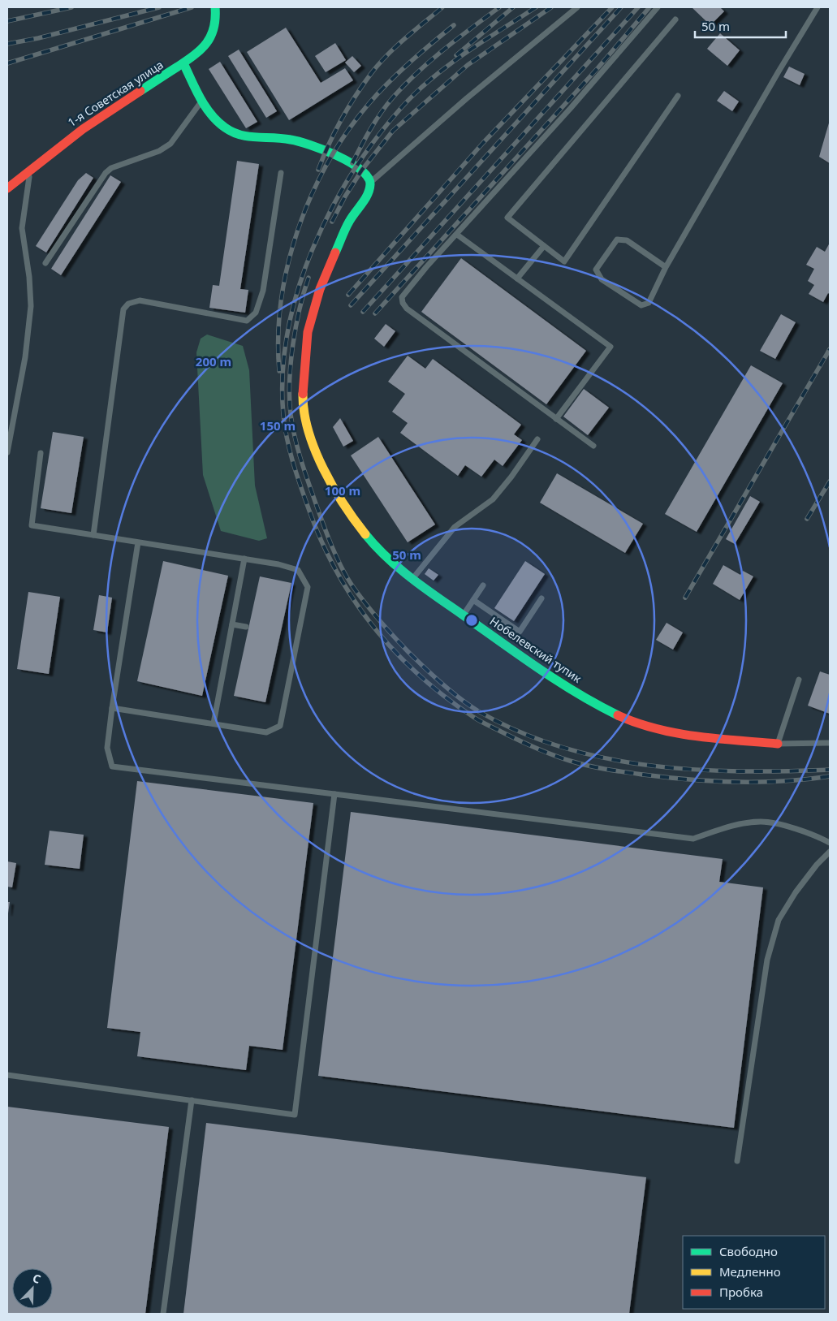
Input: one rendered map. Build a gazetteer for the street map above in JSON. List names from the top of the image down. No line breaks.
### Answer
{"streets":{"street":["1-я Советская улица","Нобелевский тупик"]},"legend":["Свободно","Медленно","Пробка"],"scale_bar":"50 m","north":"top right","rings":["200 m","150 m","100 m","50 m"]}
